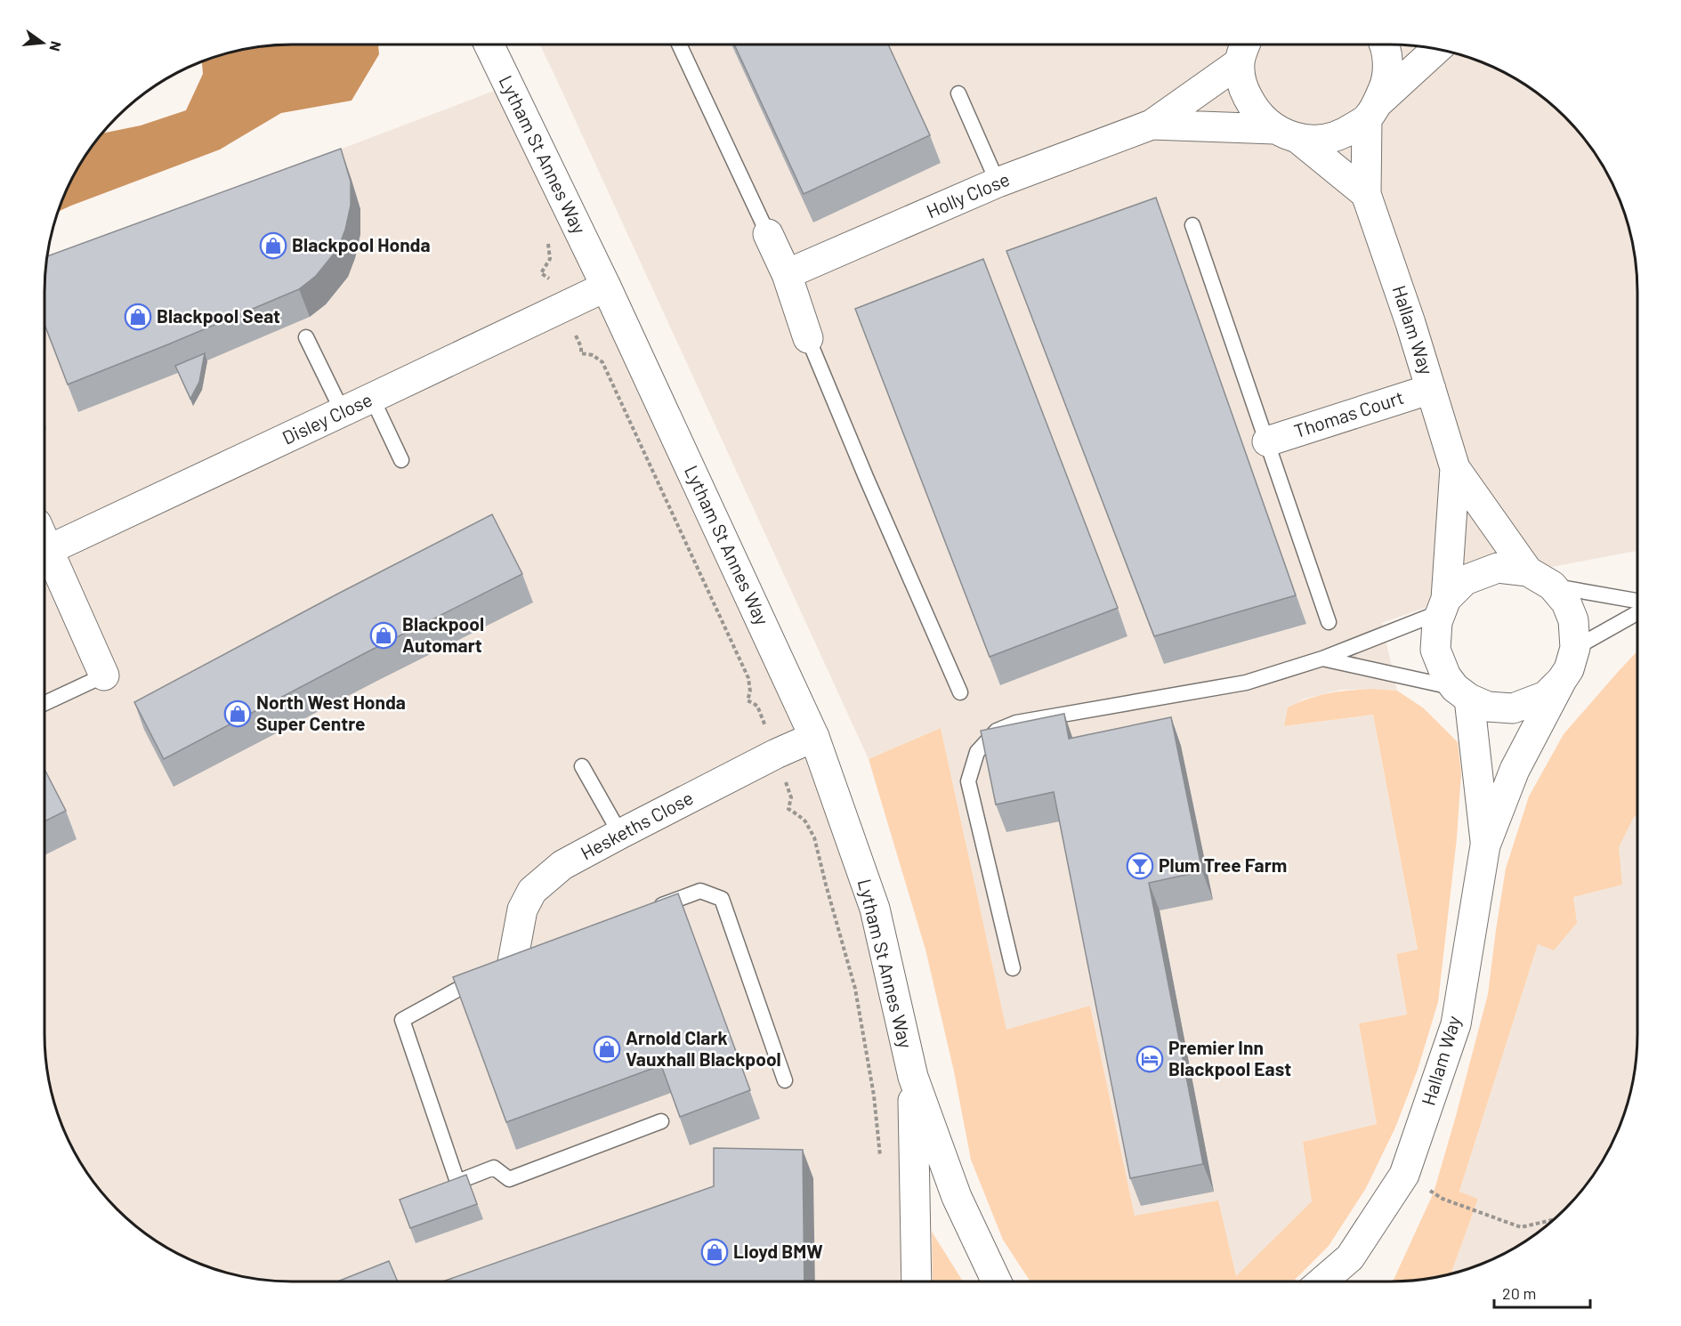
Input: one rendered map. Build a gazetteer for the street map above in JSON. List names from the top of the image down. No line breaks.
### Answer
{"streets":{"street":["Lytham St Annes Way","Holly Close","Hallam Way","Thomas Court","Disley Close","Heskeths Close"]},"crossings":[["Lytham St Annes Way","Disley Close"],["Lytham St Annes Way","Heskeths Close"],["Holly Close","Hallam Way"],["Hallam Way","Thomas Court"]],"places":{"shop":["Blackpool Honda","Blackpool Seat","Blackpool Automart","North West Honda Super Centre","Arnold Clark Vauxhall Blackpool","Lloyd BMW"],"bar":["Plum Tree Farm"],"hotel":["Premier Inn Blackpool East"]},"scale_bar":"20 m","north":"right"}
